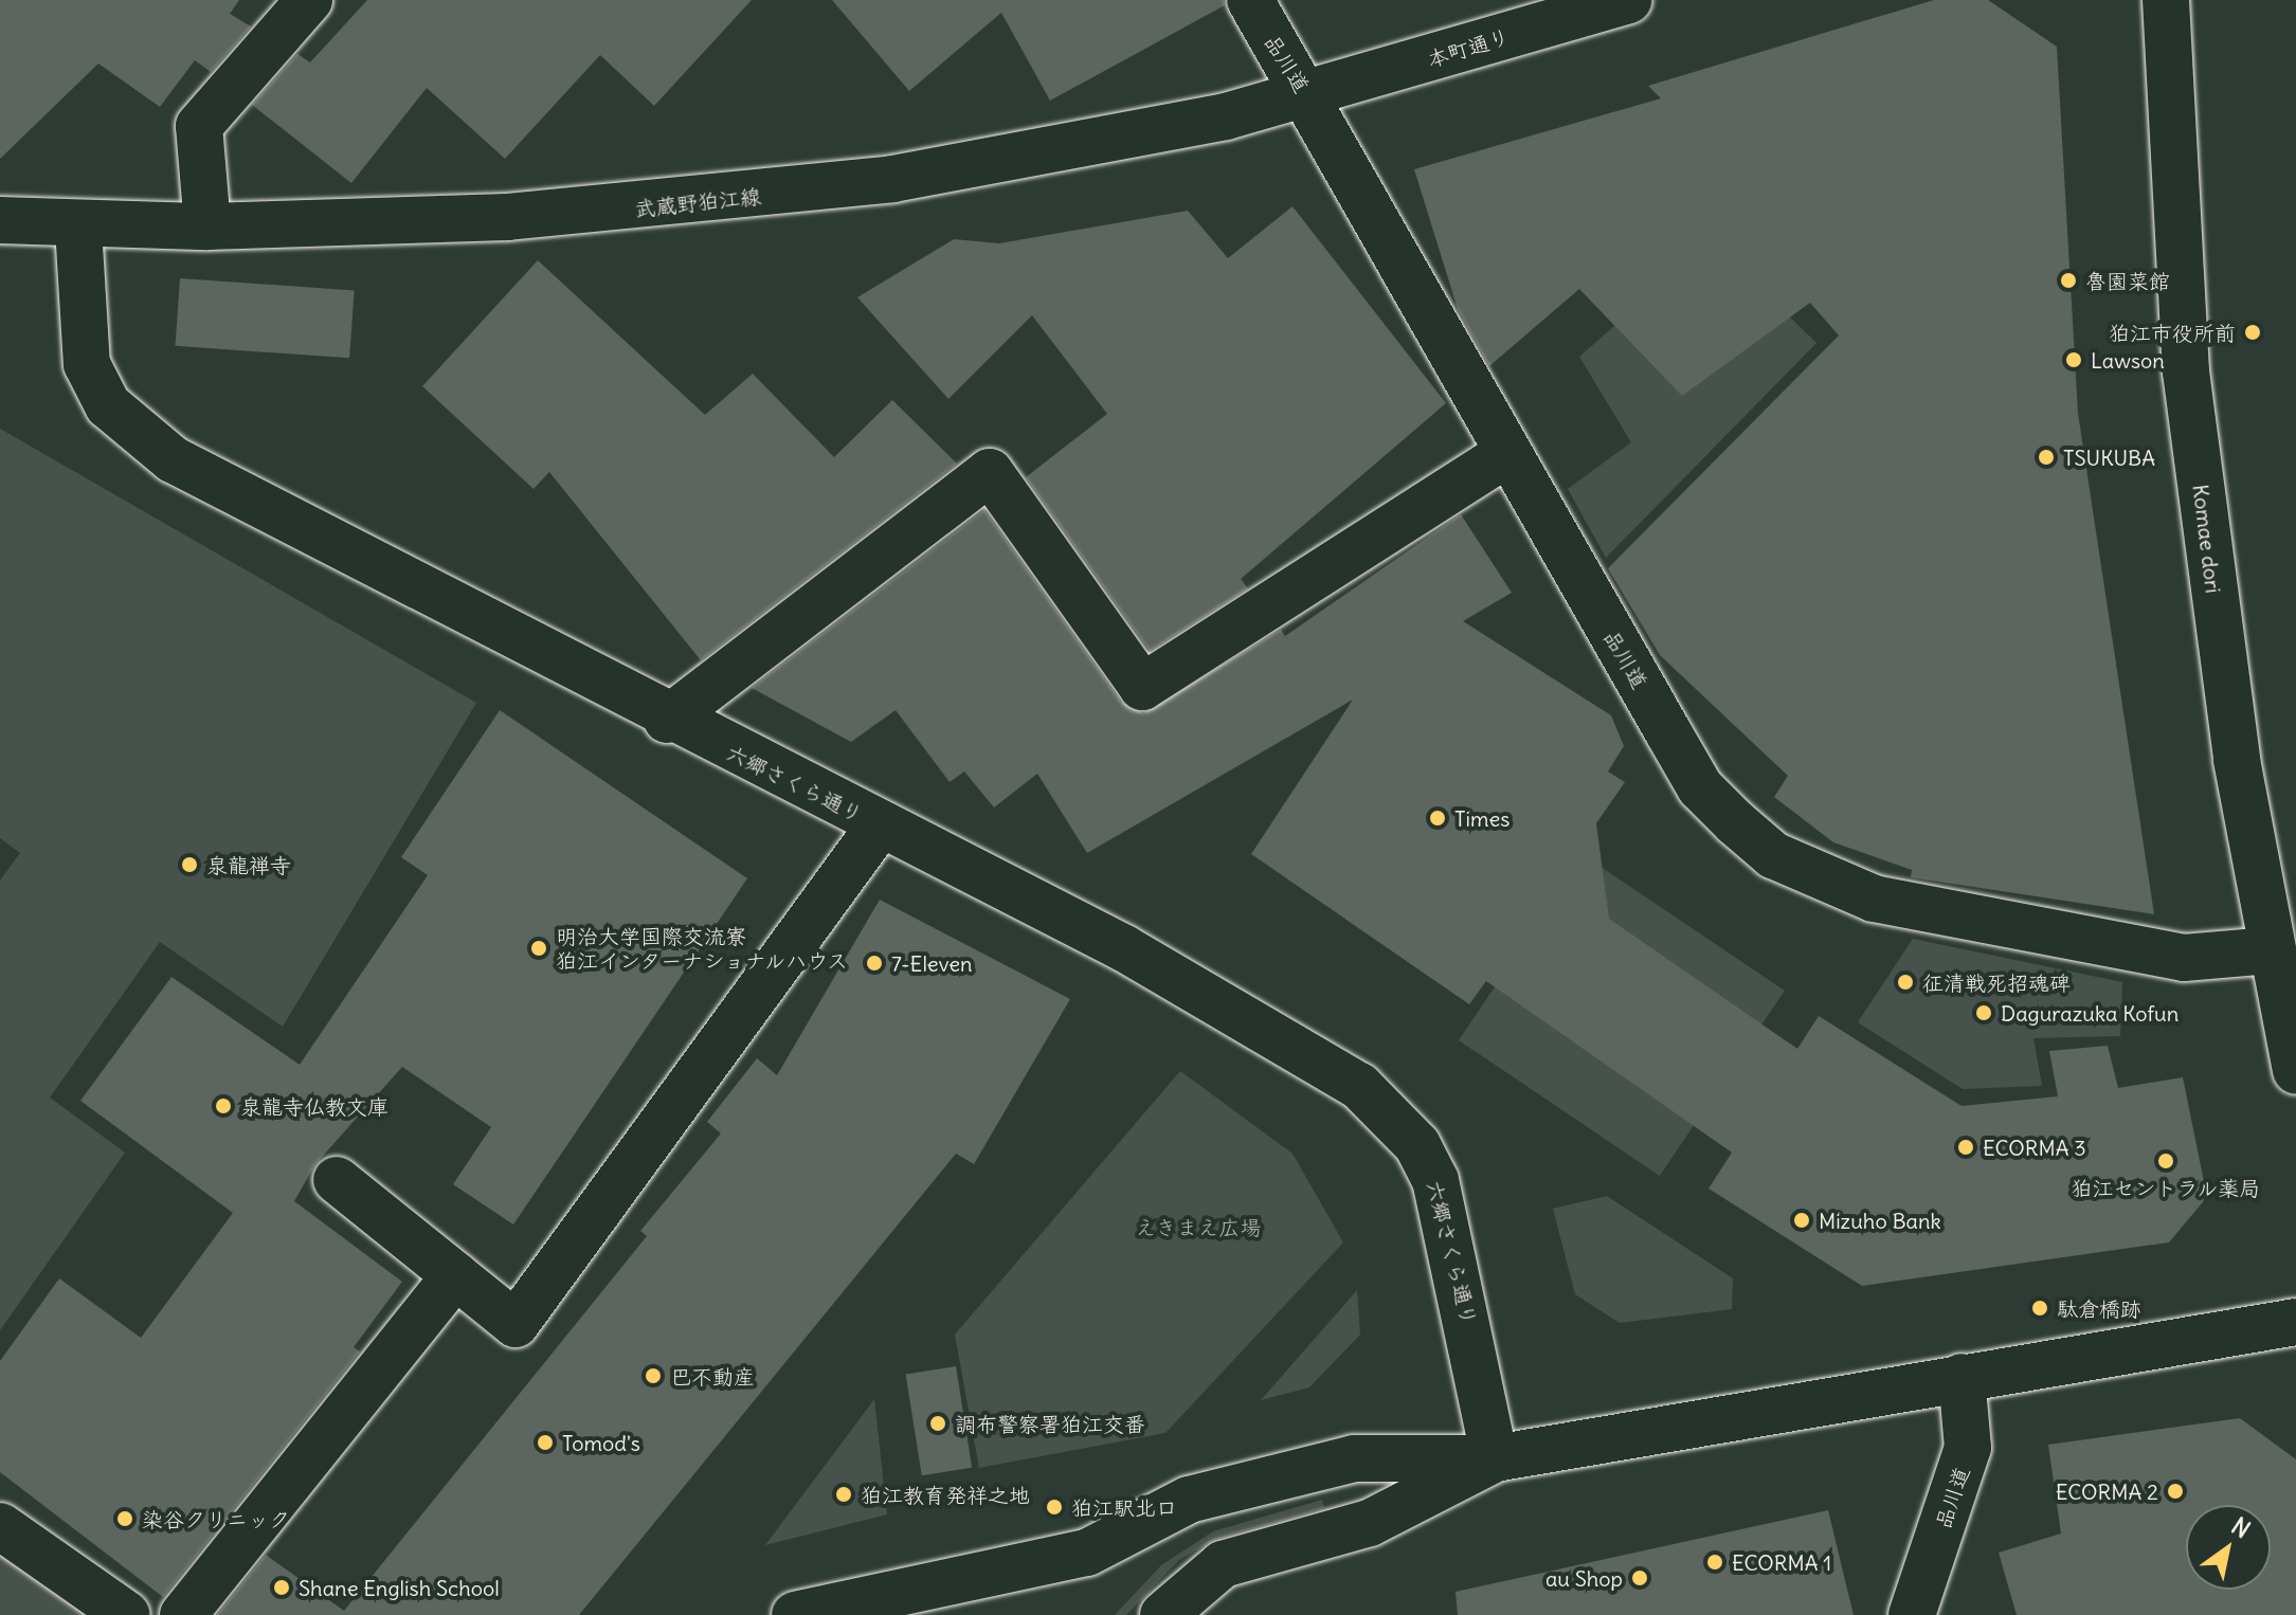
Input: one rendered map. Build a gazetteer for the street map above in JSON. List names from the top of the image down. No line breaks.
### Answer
{"streets":{"street":["本町通り","品川道","武蔵野狛江線","Komae dori","六郷さくら通り"]},"crossings":[["本町通り","品川道"],["本町通り","武蔵野狛江線"],["品川道","武蔵野狛江線"],["品川道","Komae dori"],["武蔵野狛江線","六郷さくら通り"]],"parks":["えきまえ広場"],"places":["魯園菜館","狛江市役所前","Lawson","TSUKUBA","Times","泉龍禅寺","明治大学国際交流寮 狛江インターナショナルハウス","7-Eleven","征清戦死招魂碑","Dagurazuka Kofun","泉龍寺仏教文庫","ECORMA 3","狛江セントラル薬局","Mizuho Bank","駄倉橋跡","巴不動産","調布警察署狛江交番","Tomod's","ECORMA 2","狛江教育発祥之地","狛江駅北口","染谷クリニック","ECORMA 1","au Shop","Shane English School"],"north":"top right"}
